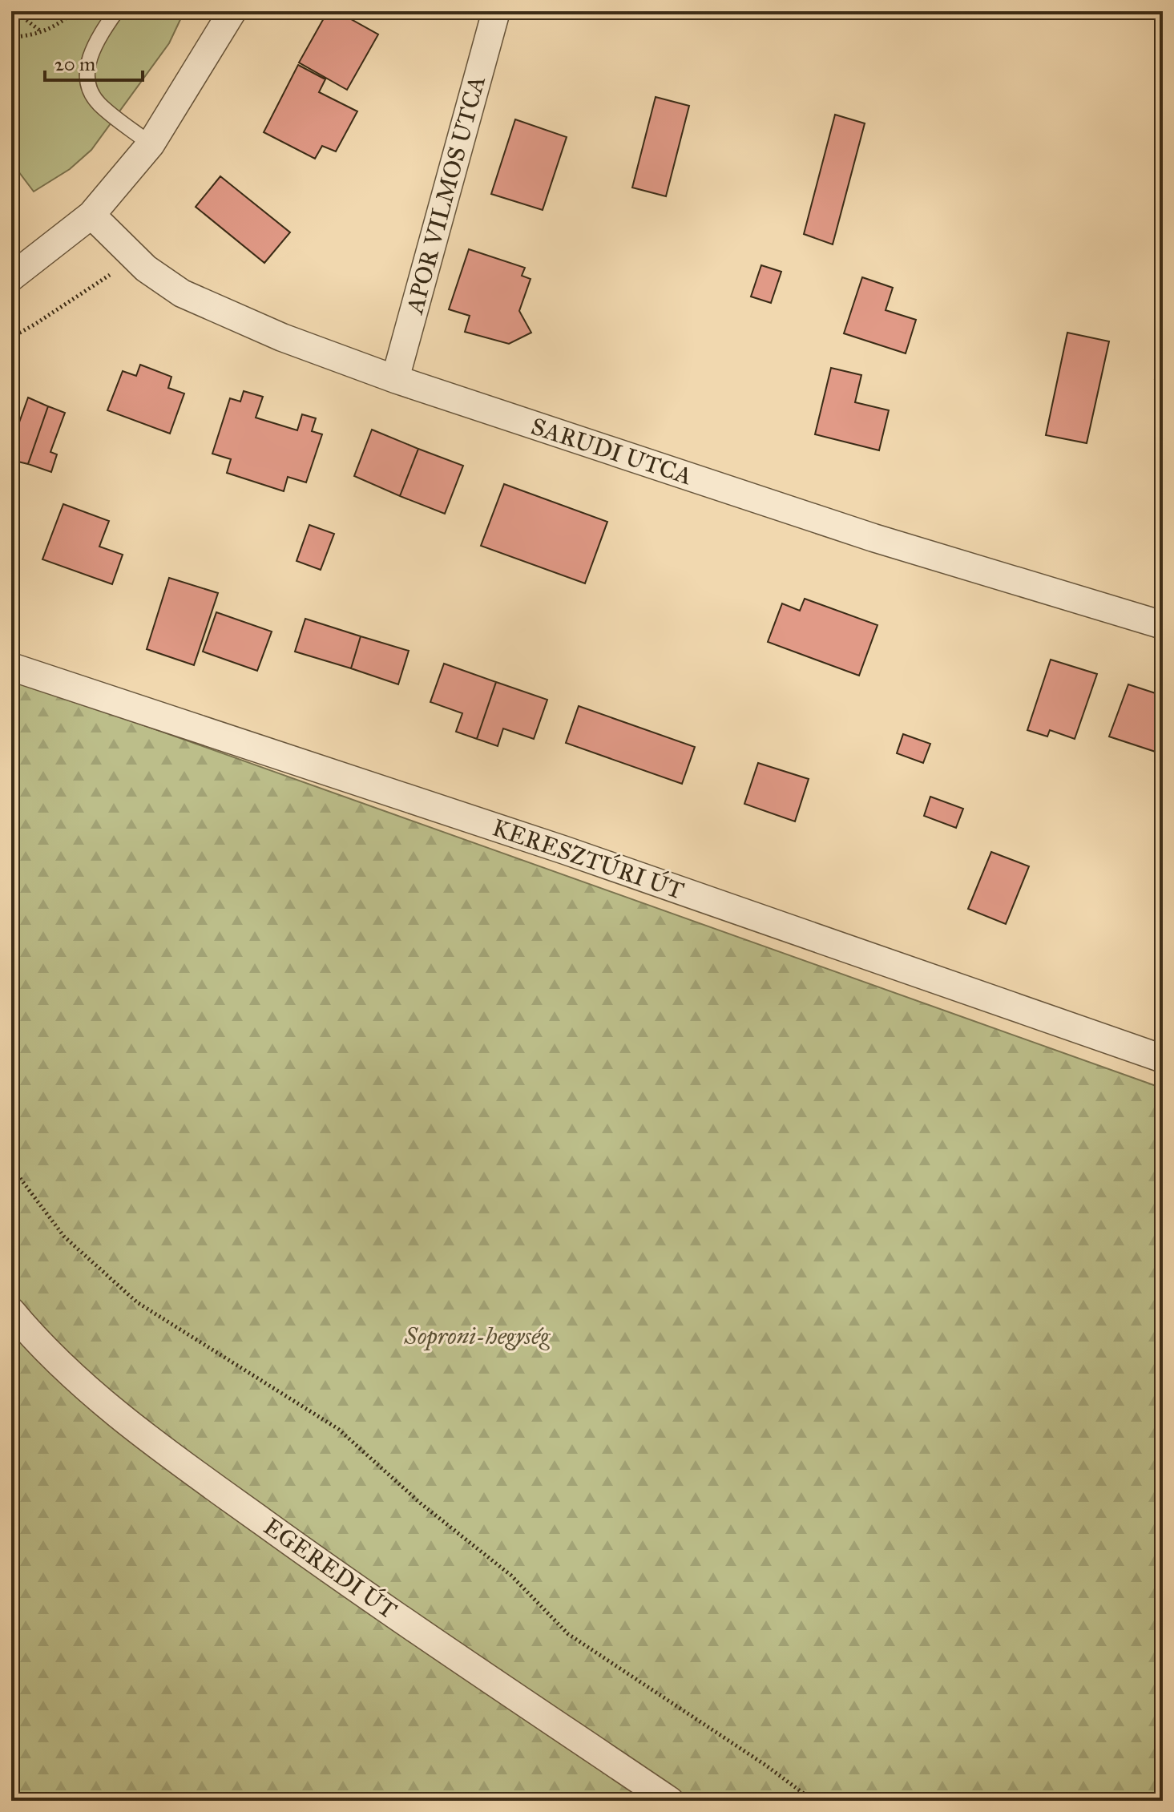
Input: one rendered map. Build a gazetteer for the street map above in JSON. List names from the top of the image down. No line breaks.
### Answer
{"streets":{"street":["APOR VILMOS UTCA","SARUDI UTCA","KERESZTÚRI ÚT","EGEREDI ÚT"]},"crossings":[["APOR VILMOS UTCA","SARUDI UTCA"]],"parks":["Soproni-hegység"],"scale_bar":"20 m"}
